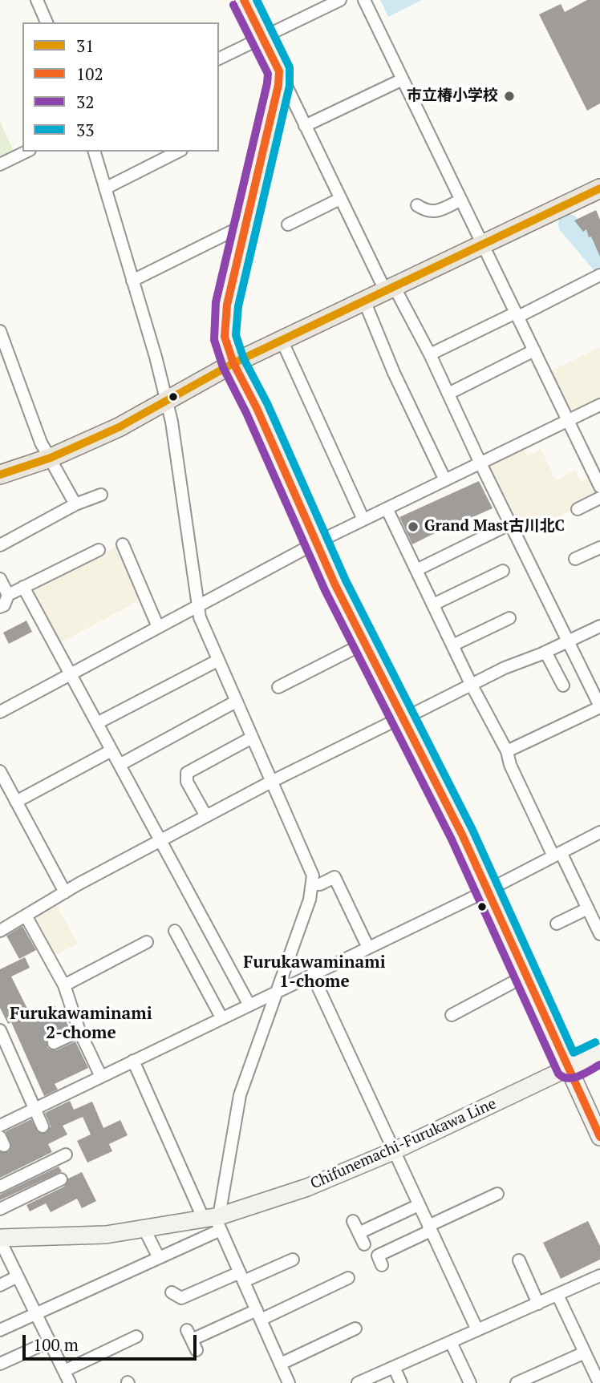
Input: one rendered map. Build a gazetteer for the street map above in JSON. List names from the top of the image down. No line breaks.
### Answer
{"streets":{"main road":["Chifunemachi-Furukawa Line"]},"districts":["Furukawaminami 1-chome","Furukawaminami 2-chome"],"places":["市立椿小学校","Grand Mast古川北C"],"lines":["transit line 102","transit line 33","transit line 32","transit line 31"],"legend":["31","102","32","33"],"scale_bar":"100 m"}
